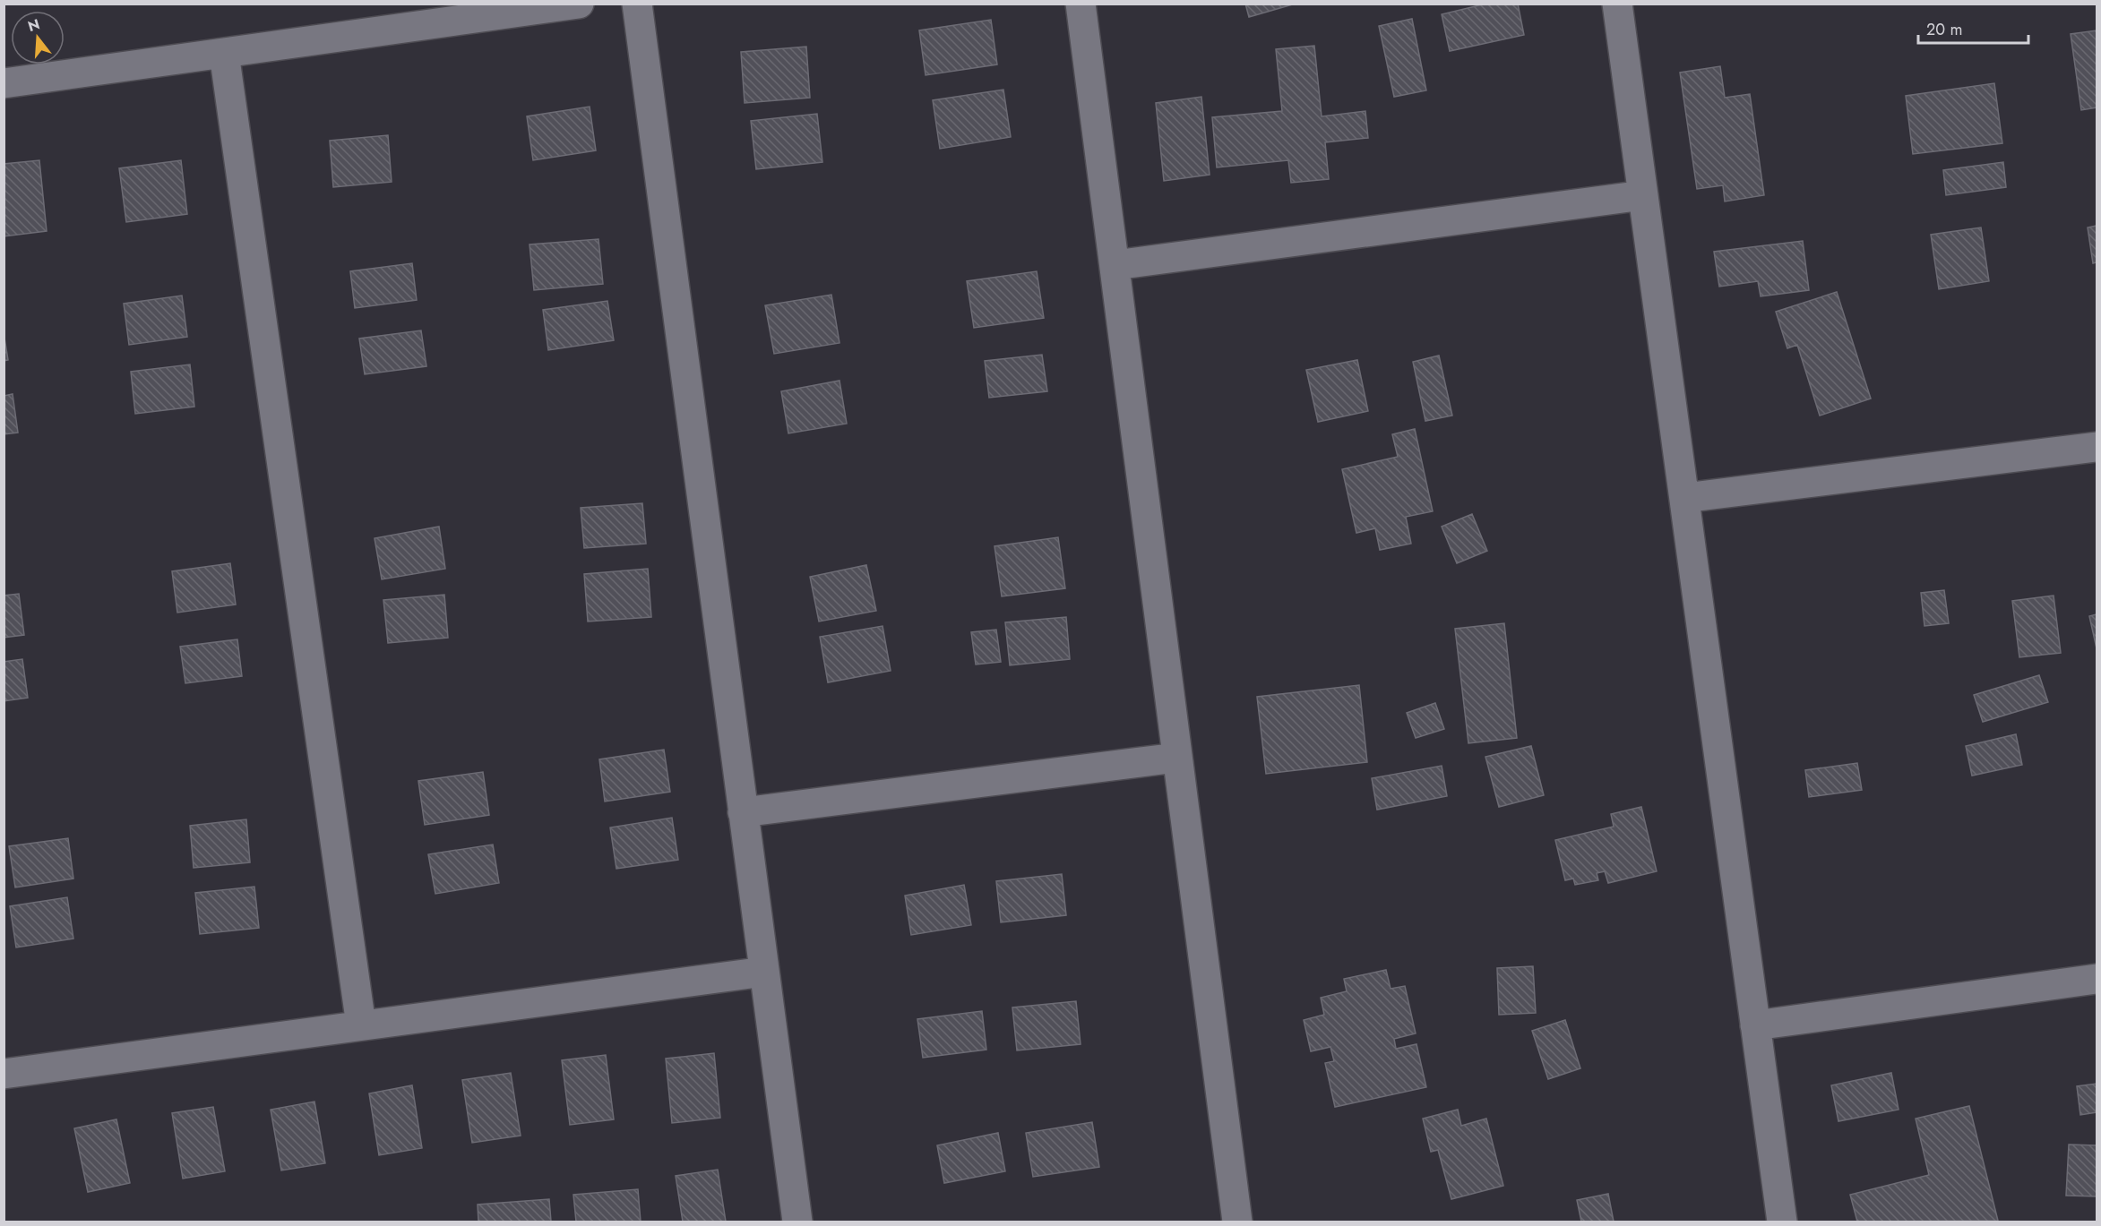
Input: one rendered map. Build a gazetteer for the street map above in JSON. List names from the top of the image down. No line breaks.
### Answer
{"scale_bar":"20 m","north":"top"}
